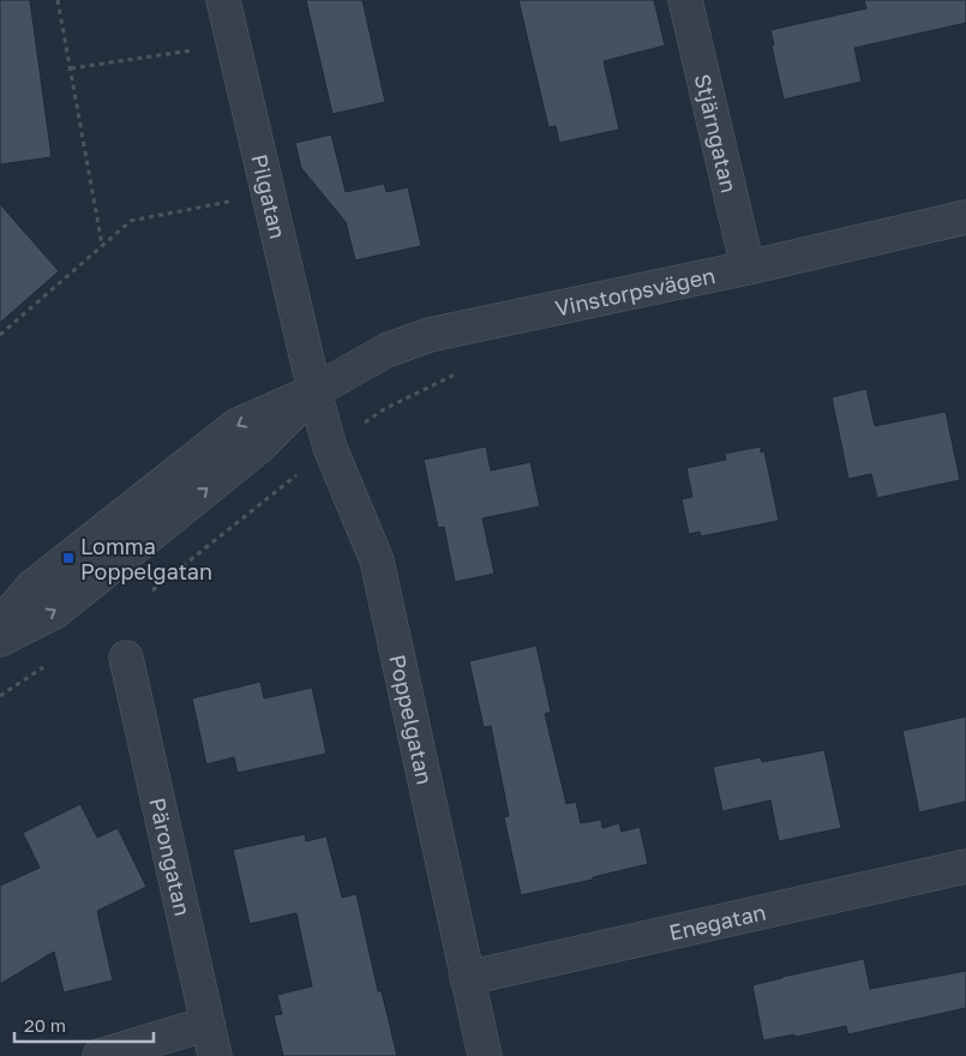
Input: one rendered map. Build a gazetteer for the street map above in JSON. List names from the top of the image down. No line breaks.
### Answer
{"streets":{"street":["Stjärngatan","Pilgatan","Vinstorpsvägen","Poppelgatan","Pärongatan","Enegatan"]},"crossings":[["Stjärngatan","Vinstorpsvägen"],["Pilgatan","Vinstorpsvägen"],["Pilgatan","Poppelgatan"],["Vinstorpsvägen","Poppelgatan"],["Poppelgatan","Enegatan"]],"places":{"transit":["Lomma Poppelgatan"]},"scale_bar":"20 m"}
